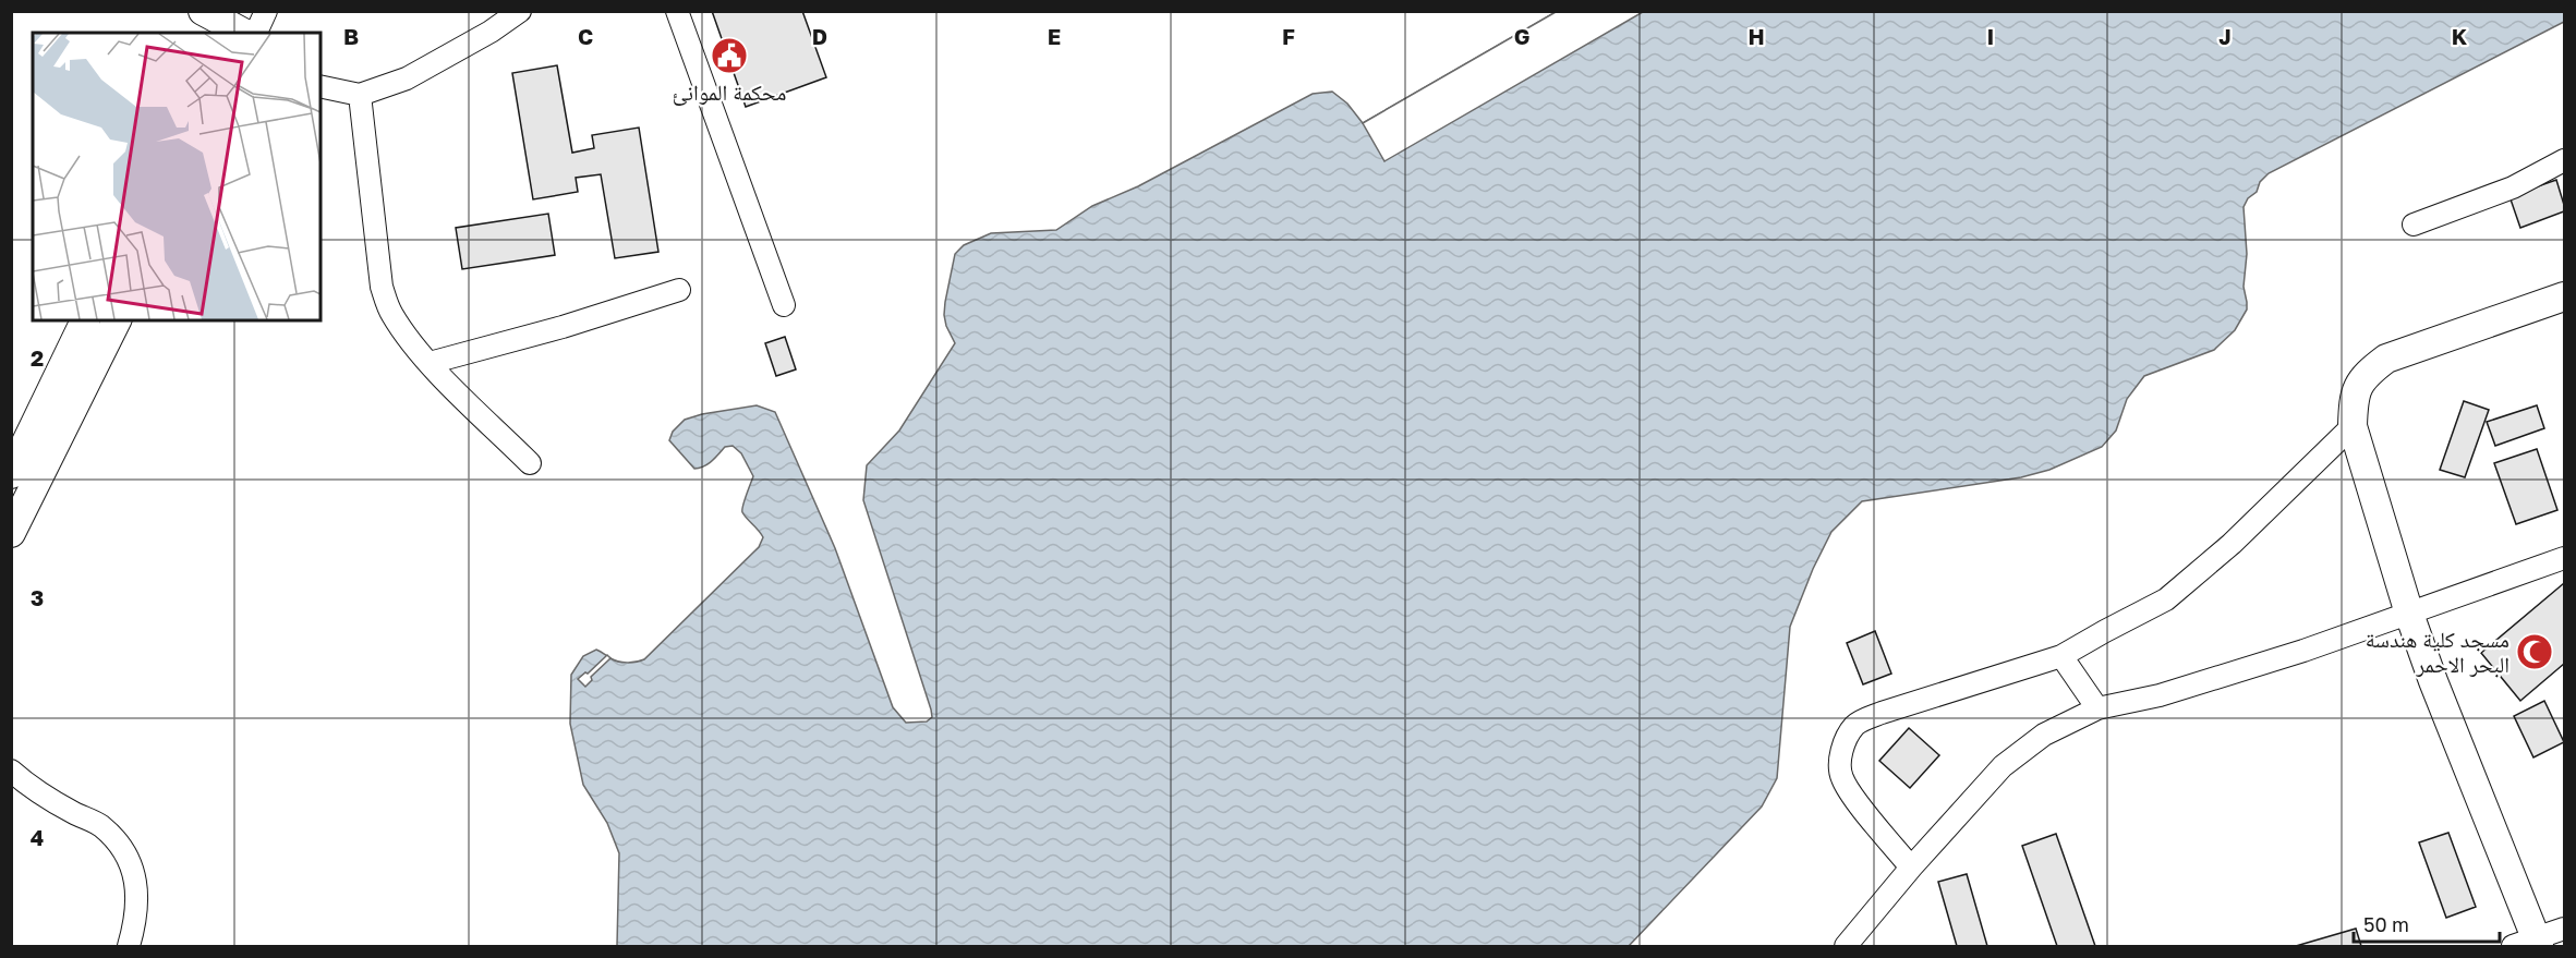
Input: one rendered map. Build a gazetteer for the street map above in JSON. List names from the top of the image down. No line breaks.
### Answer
{"places":{"public building":["محكمة الموانئ"],"mosque":["مسجد كلية هندسة البحر الاحمر"]},"scale_bar":"50 m","grid":{"columns":["B","C","D","E","F","G","H","I","J","K"],"rows":["2","3","4"]}}
